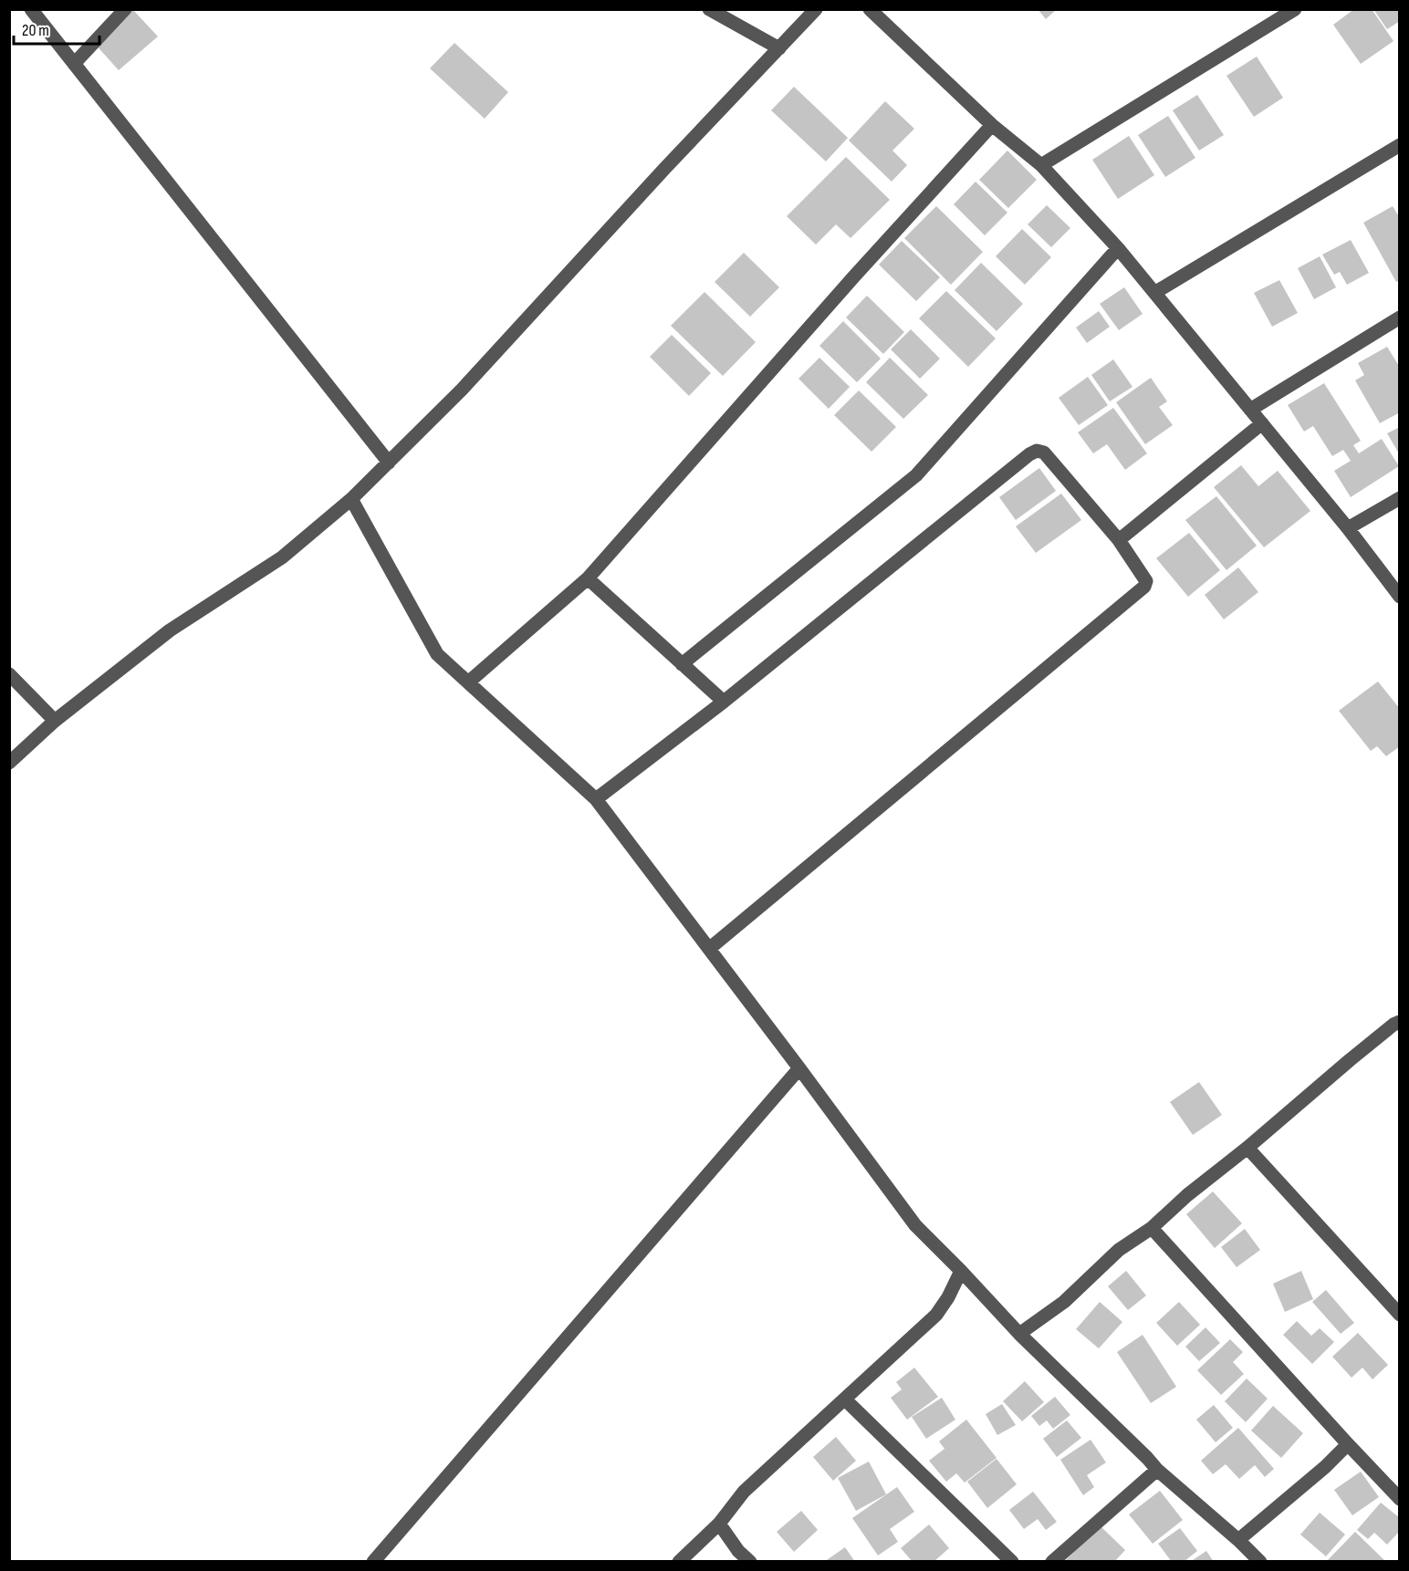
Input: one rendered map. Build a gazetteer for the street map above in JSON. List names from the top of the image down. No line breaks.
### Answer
{"scale_bar":"20 m"}
